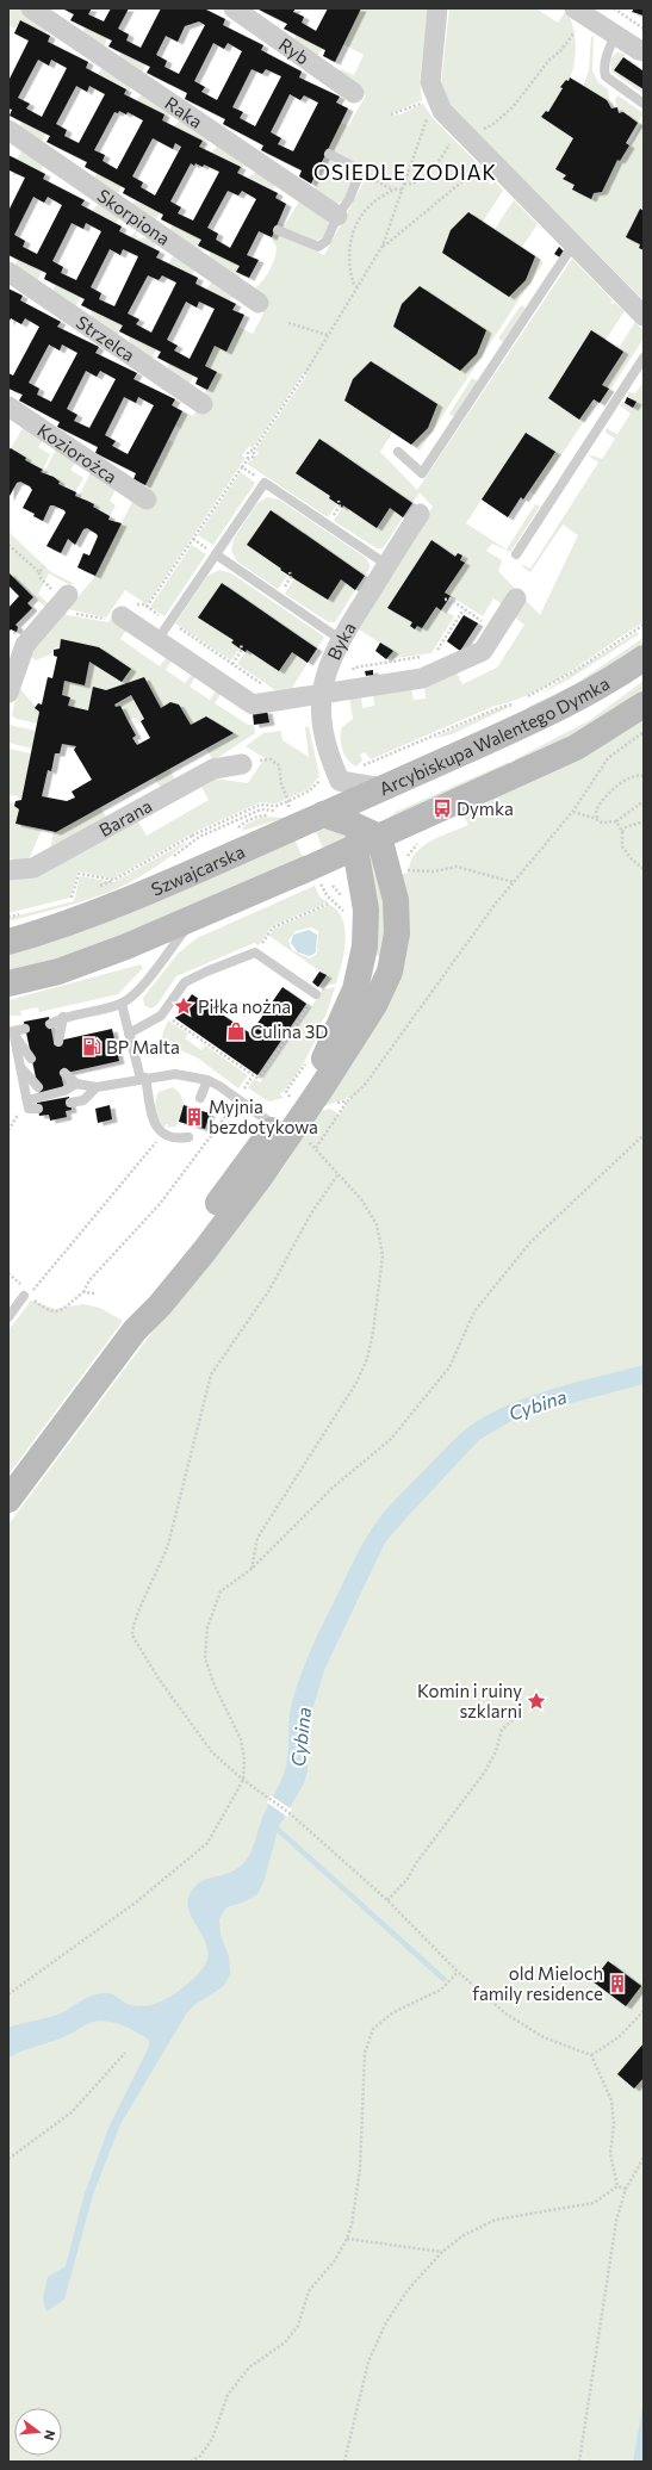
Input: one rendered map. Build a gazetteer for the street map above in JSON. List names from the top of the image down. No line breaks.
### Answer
{"streets":{"street":["Ryb","Raka","Skorpiona","Strzelca","Koziorożca","Byka","Arcybiskupa Walentego Dymka","Barana","Szwajcarska"]},"crossings":[["Arcybiskupa Walentego Dymka","Szwajcarska"]],"districts":["OSIEDLE ZODIAK"],"water":["Cybina"],"places":{"bus stop":["Dymka"],"place":["Piłka nożna","Komin i ruiny szklarni"],"shop":["Culina 3D"],"fuel station":["BP Malta"],"building":["Myjnia bezdotykowa","old Mieloch family residence"]},"north":"right"}
